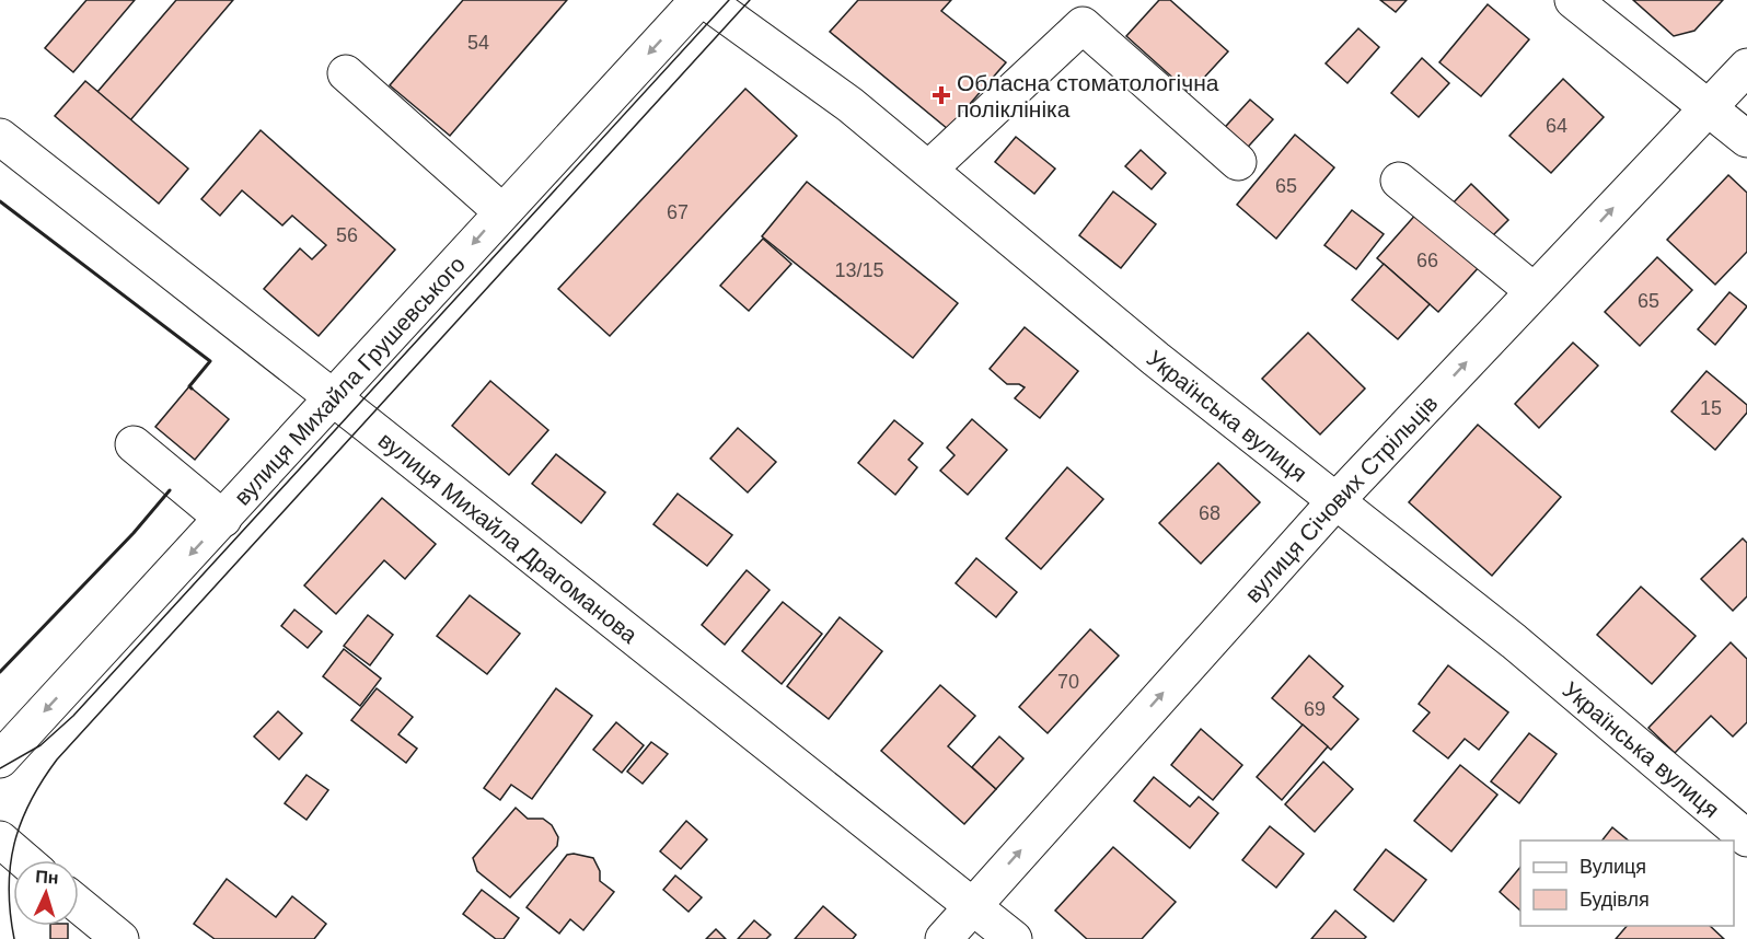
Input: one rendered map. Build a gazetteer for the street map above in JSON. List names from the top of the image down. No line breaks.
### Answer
{"streets":{"street":["вулиця Михайла Грушевського","Українська вулиця","вулиця Січових Стрільців","вулиця Михайла Драгоманова"]},"crossings":[["вулиця Михайла Грушевського","вулиця Михайла Драгоманова"],["Українська вулиця","вулиця Січових Стрільців"],["вулиця Січових Стрільців","вулиця Михайла Драгоманова"]],"one_way":["вулиця Михайла Грушевського","вулиця Січових Стрільців"],"places":{"health":["Обласна стоматологічна поліклініка"]},"house_numbers":["54","64","65","67","56","66","13/15","65","15","68","70","69"],"legend":["Вулиця","Будівля"],"north":"top"}
